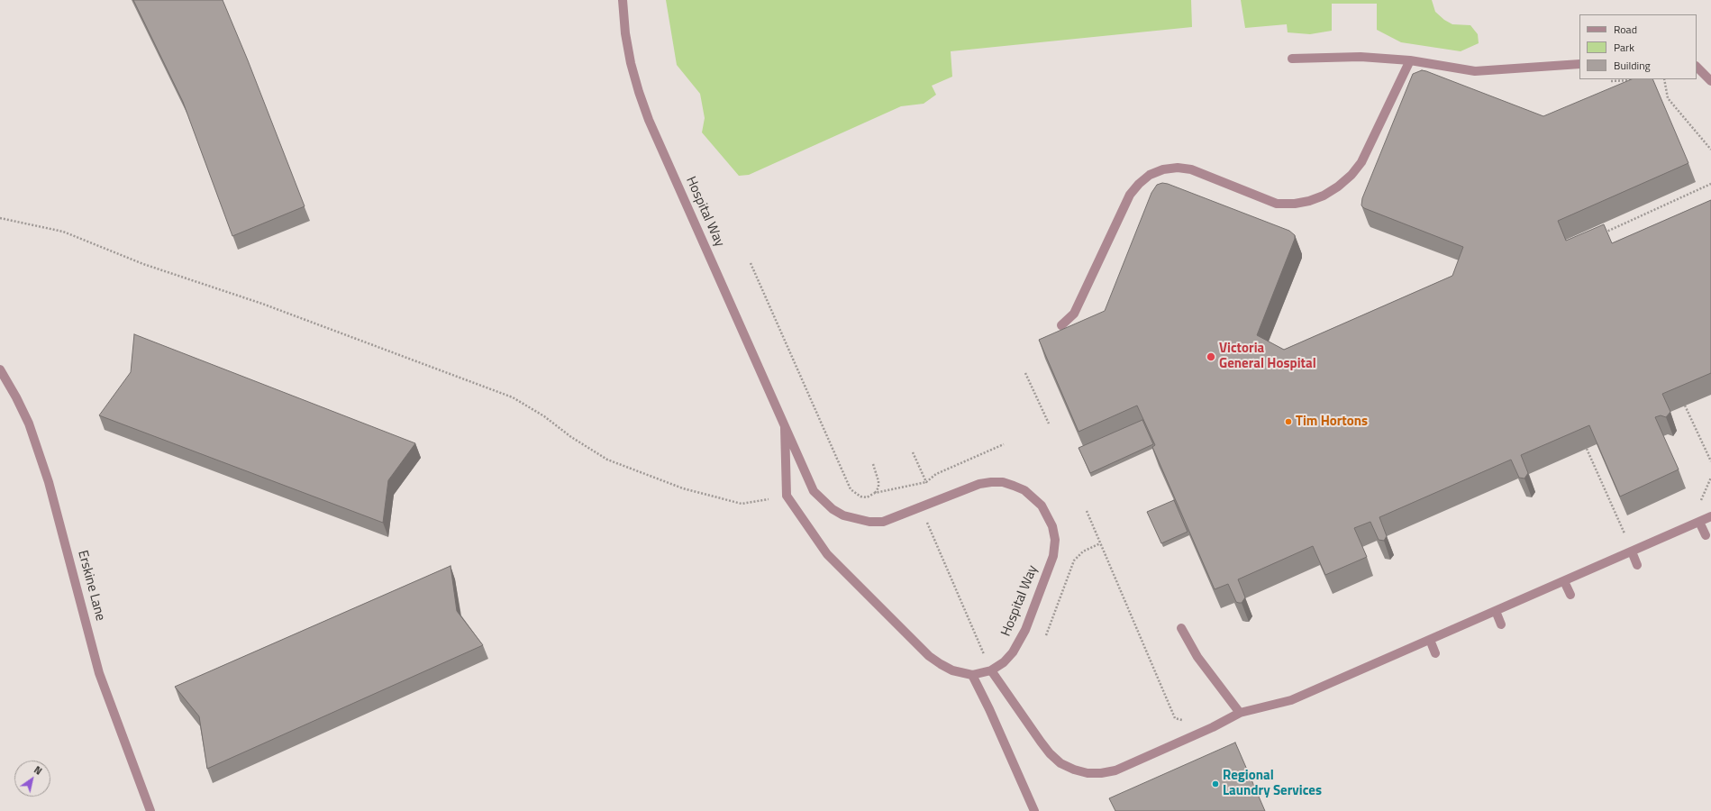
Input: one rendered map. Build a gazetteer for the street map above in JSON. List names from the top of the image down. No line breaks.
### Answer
{"streets":{"street":["Hospital Way","Erskine Lane"]},"places":["Victoria General Hospital","Tim Hortons","Regional Laundry Services"],"legend":["Road","Park","Building"],"north":"top right"}
